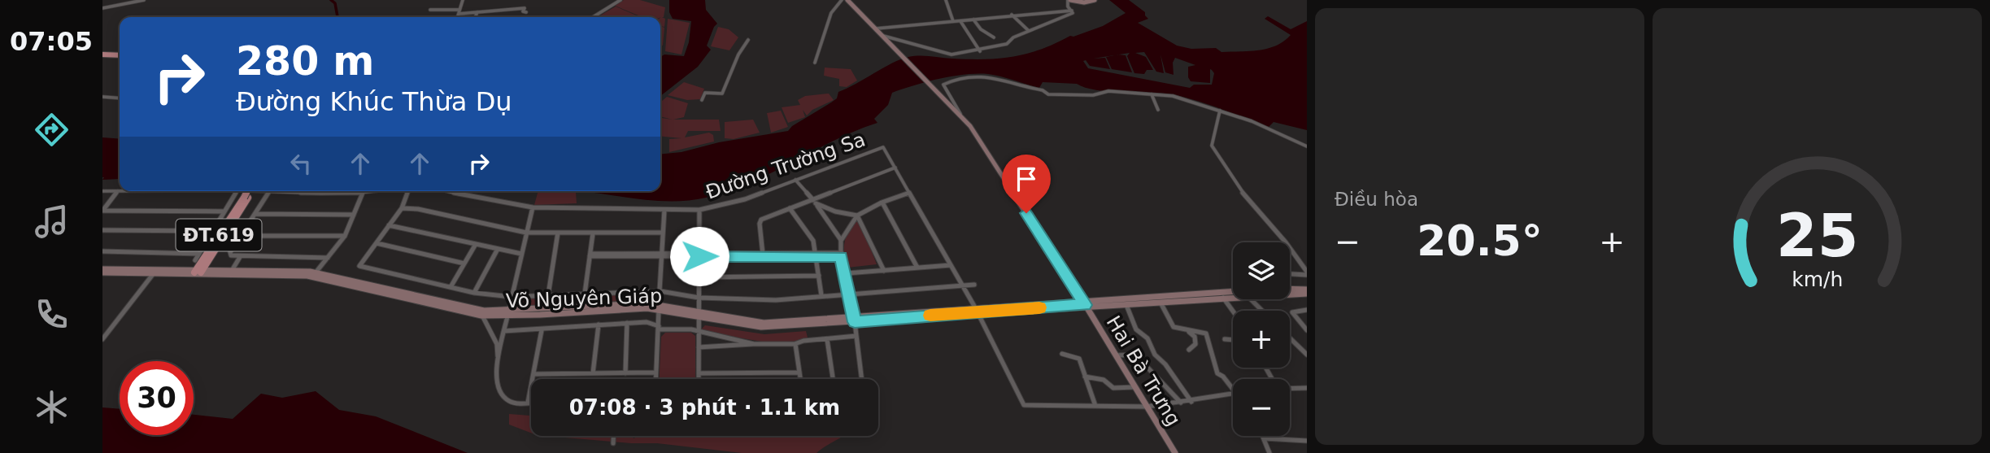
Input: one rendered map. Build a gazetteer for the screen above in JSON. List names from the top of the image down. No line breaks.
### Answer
{"streets":{"main road":["ĐT.619","Võ Nguyên Giáp","Hai Bà Trưng"],"street":["Đường Trường Sa"]},"crossings":[["ĐT.619","Võ Nguyên Giáp"],["Võ Nguyên Giáp","Hai Bà Trưng"]],"page":{"tabs":"07:05","tile":"Điều hòa","turn":["280 m","Đường Khúc Thừa Dụ"],"heat":["−","20.5°","+"],"map_buttons":["+","−"],"limit":"30","trip":"07:08 · 3 phút · 1.1 km","gauge":["25","km/h"]}}
